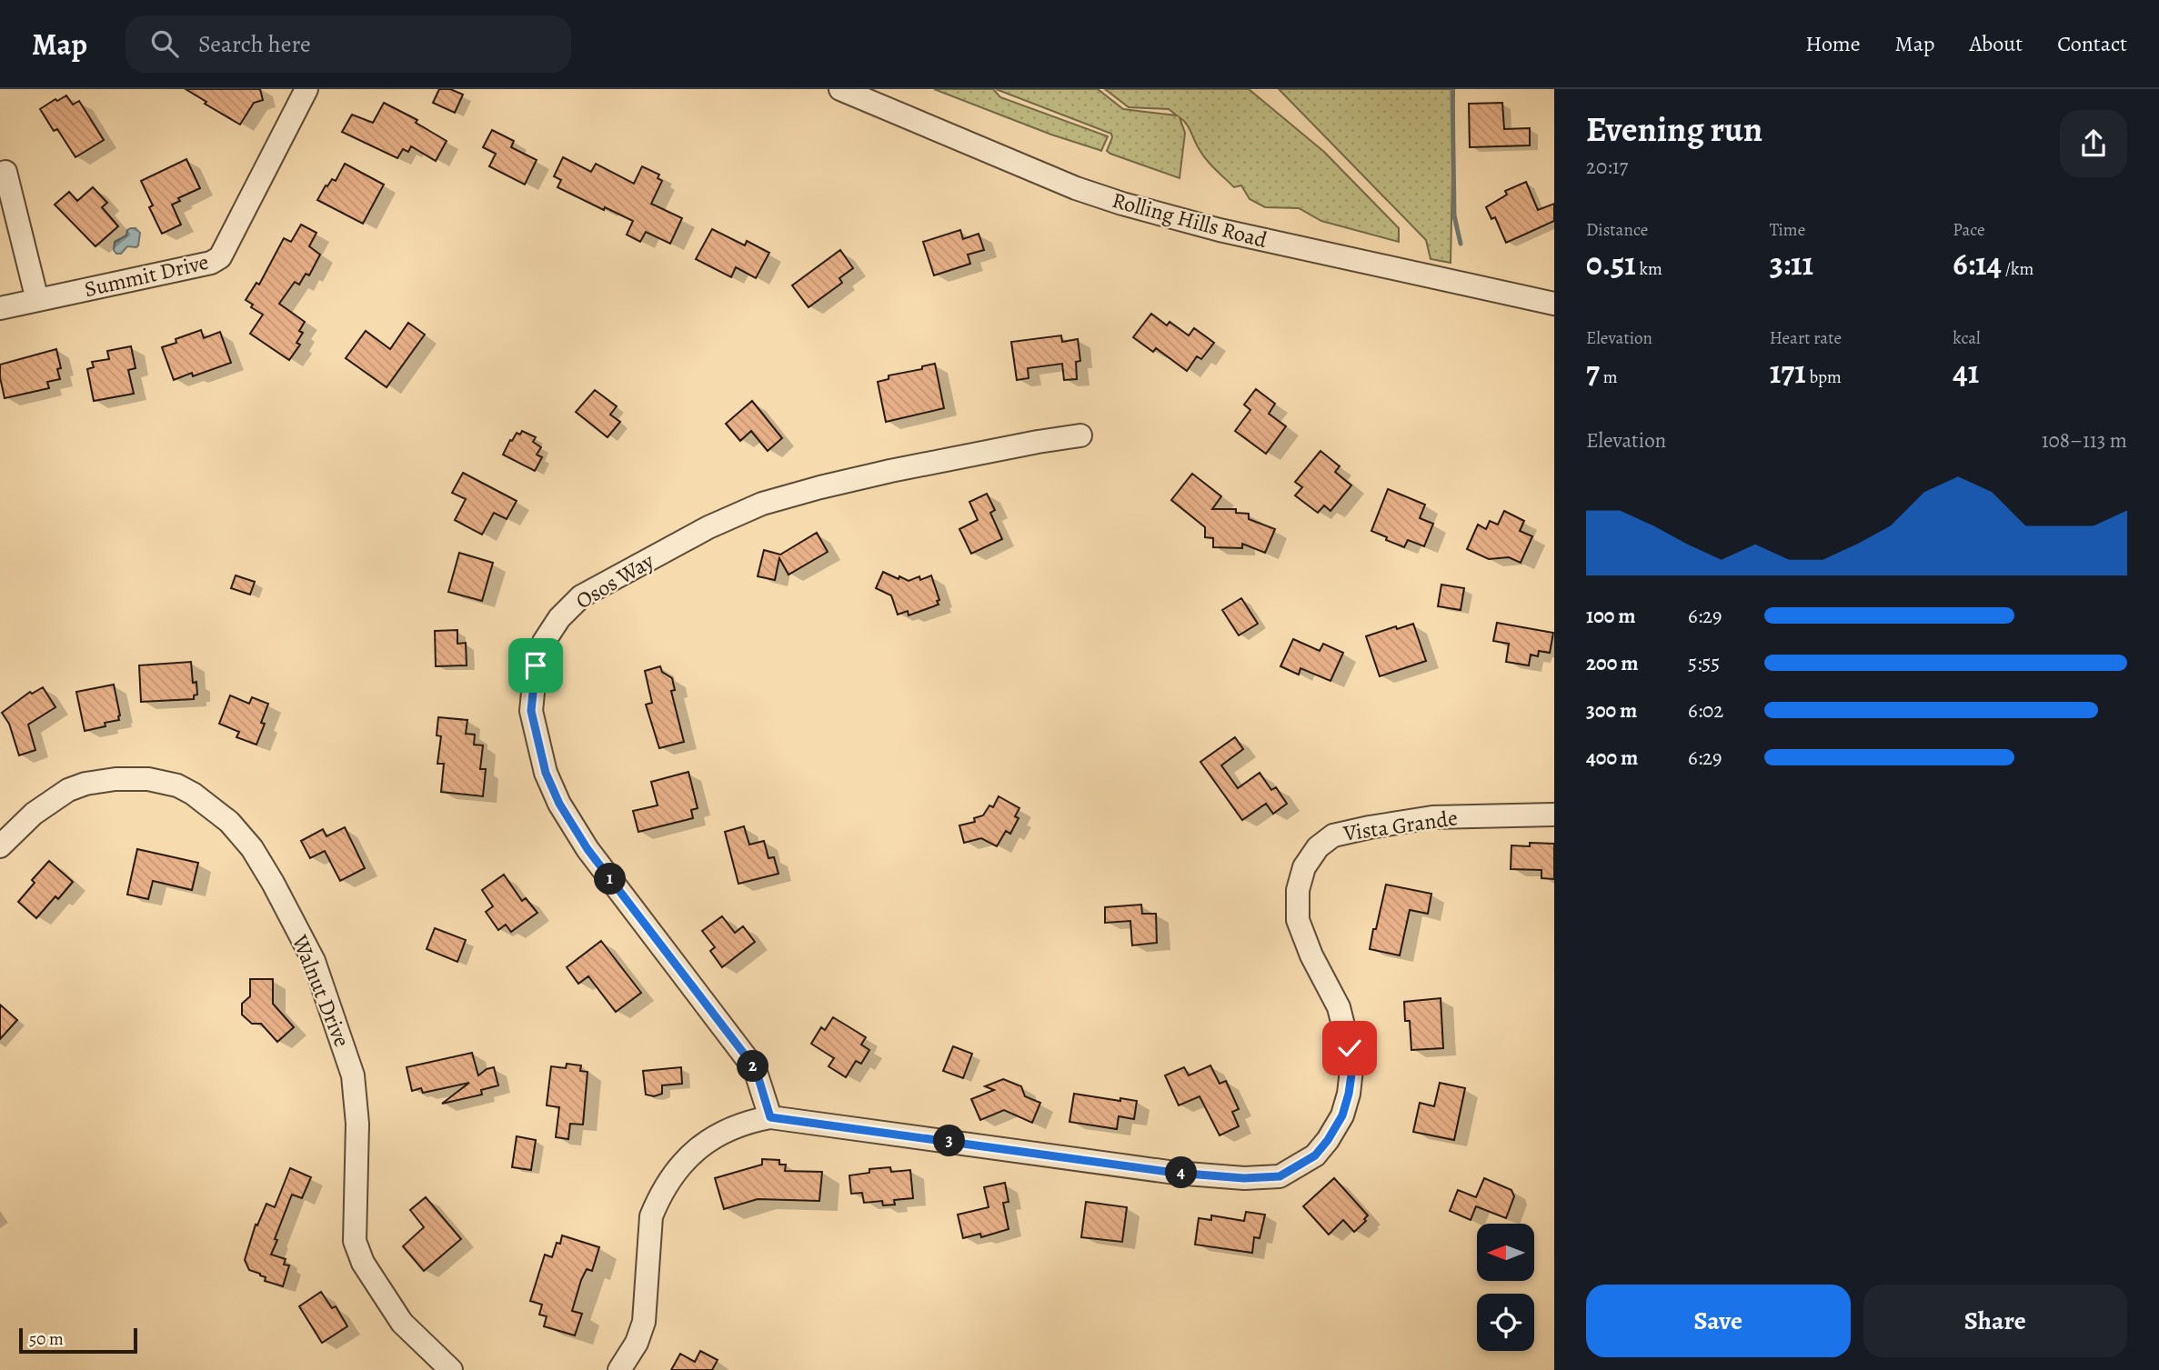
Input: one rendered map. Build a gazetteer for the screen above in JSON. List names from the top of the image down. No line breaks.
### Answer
{"streets":{"street":["Rolling Hills Road","Summit Drive","Osos Way","Vista Grande","Walnut Drive"]},"crossings":[["Osos Way","Vista Grande"]],"scale_bar":"50 m","north":"left","page":{"header":"Map","search":"Search here","nav":["Home","Map","About","Contact"],"heading":["Evening run","20:17"],"stats":[["Distance","0.51 km"],["Time","3:11"],["Pace","6:14 /km"],["Elevation","7 m"],["Heart rate","171 bpm"],["kcal","41"]],"chart":["Elevation","108–113 m"],"list":[{"name":"100 m","note":"6:29"},{"name":"200 m","note":"5:55"},{"name":"300 m","note":"6:02"},{"name":"400 m","note":"6:29"}],"pins":["1","2","3","4"],"buttons":["Save","Share"],"scale":"50 m"}}
